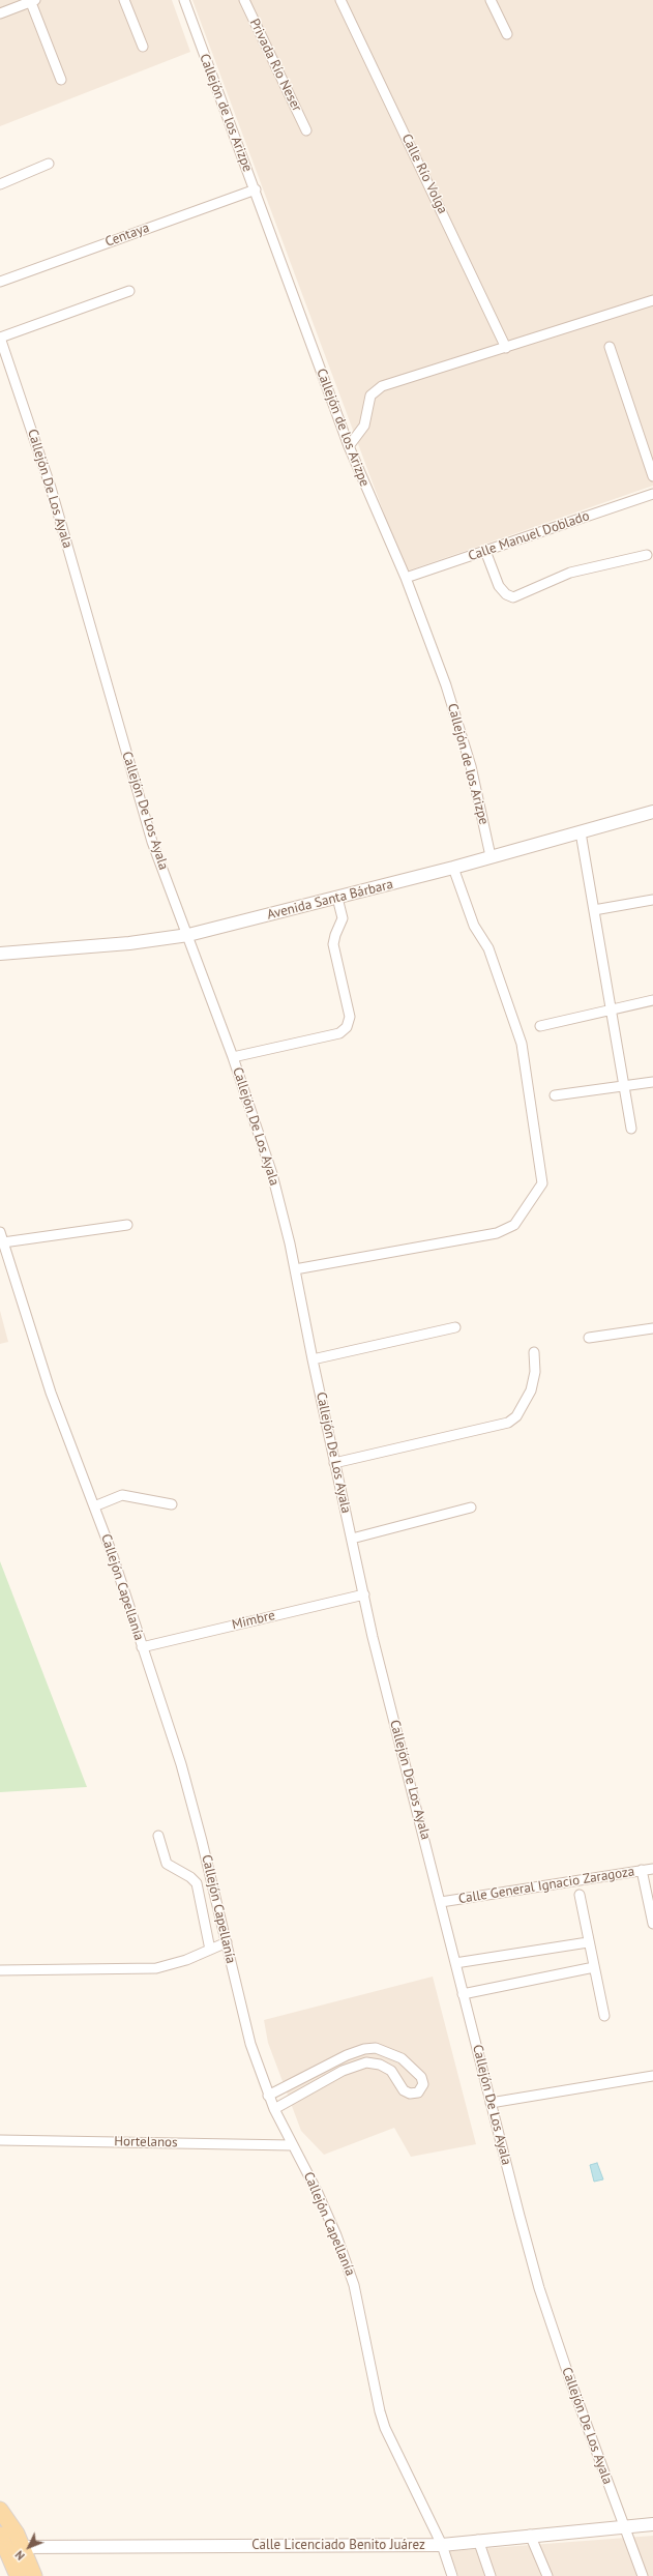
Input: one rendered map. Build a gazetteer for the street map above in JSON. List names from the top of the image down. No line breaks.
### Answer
{"streets":{"street":["Privada Río Neser","Callejón de los Arizpe","Calle Río Volga","Centaya","Callejón De Los Ayala","Calle Manuel Doblado","Avenida Santa Bárbara","Callejón Capellanía","Mimbre","Calle General Ignacio Zaragoza","Hortelanos","Calle Licenciado Benito Juárez"]},"crossings":[["Callejón de los Arizpe","Centaya"],["Callejón de los Arizpe","Calle Manuel Doblado"],["Callejón de los Arizpe","Avenida Santa Bárbara"],["Callejón De Los Ayala","Avenida Santa Bárbara"],["Callejón De Los Ayala","Mimbre"],["Callejón De Los Ayala","Calle General Ignacio Zaragoza"],["Callejón De Los Ayala","Calle Licenciado Benito Juárez"],["Callejón Capellanía","Mimbre"],["Callejón Capellanía","Hortelanos"],["Callejón Capellanía","Calle Licenciado Benito Juárez"]],"north":"bottom left"}
